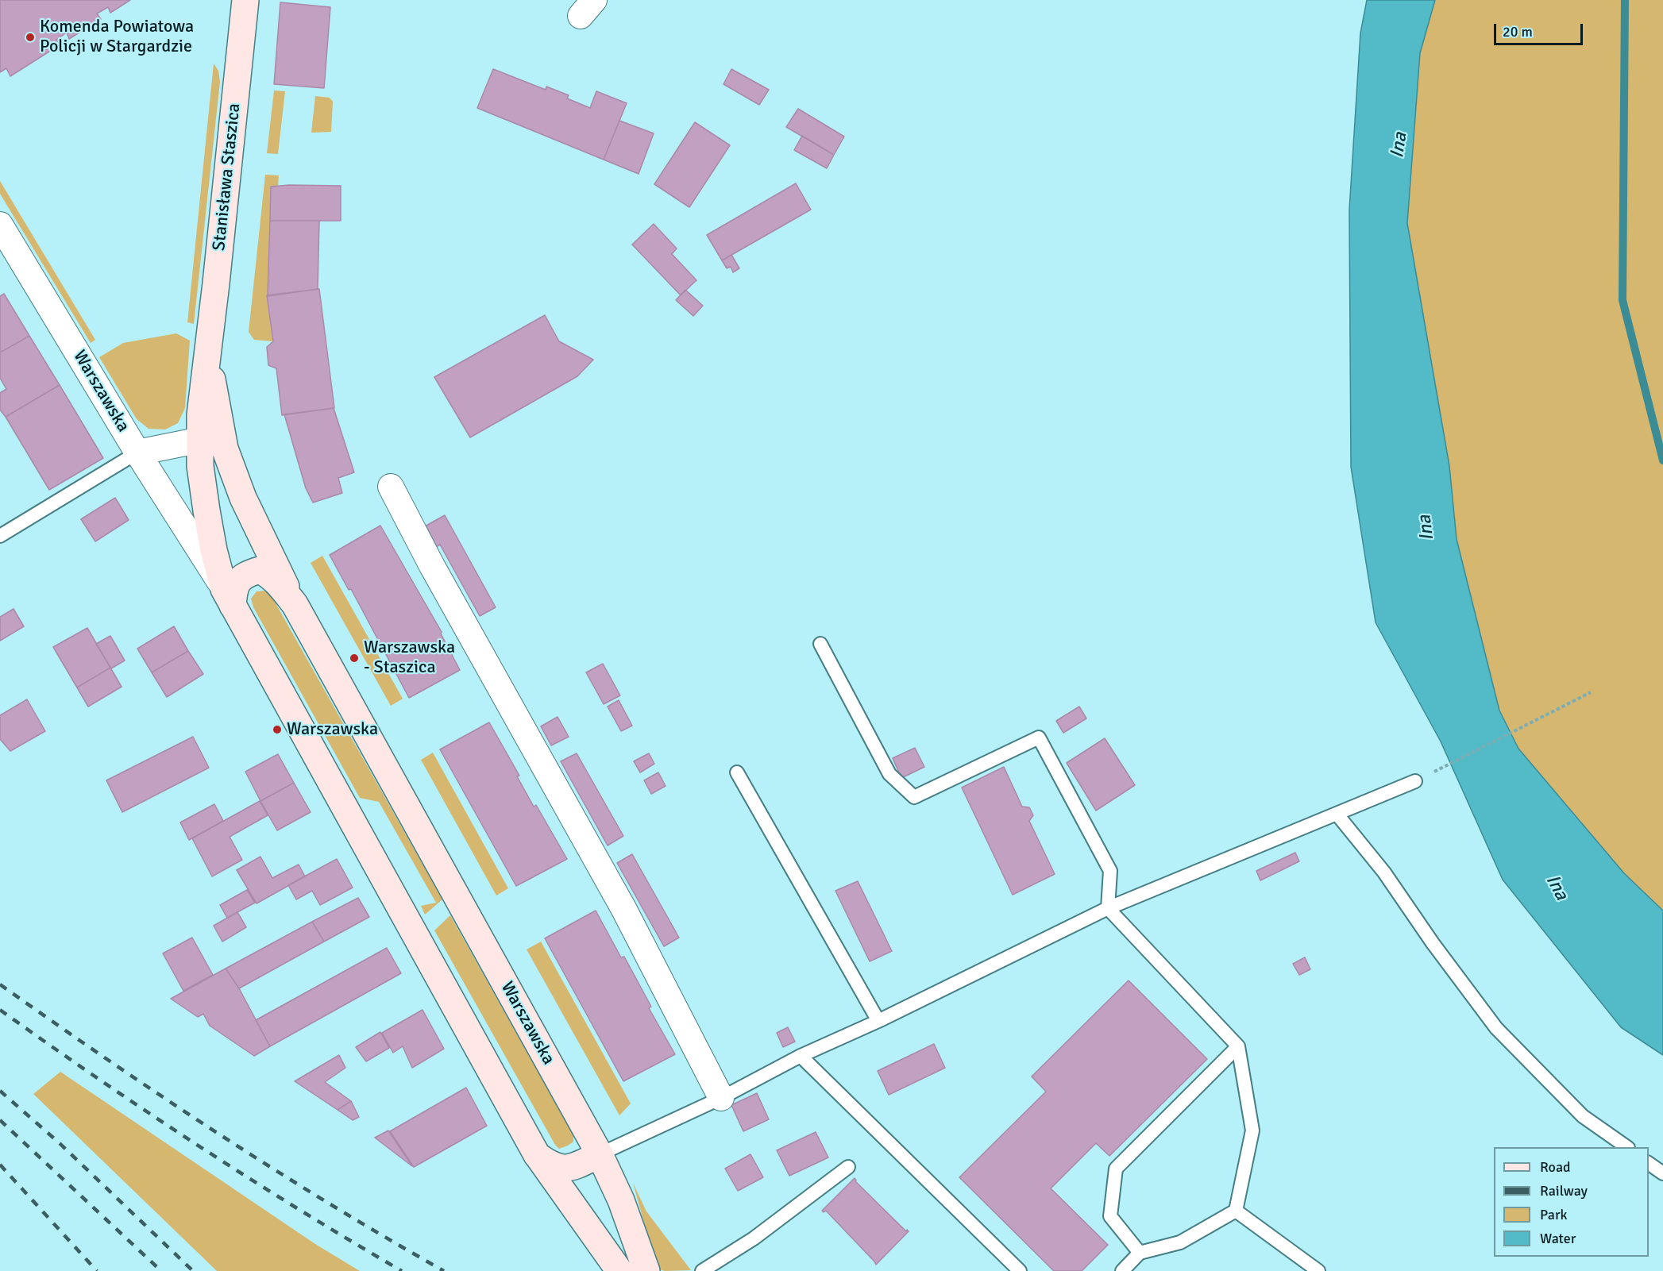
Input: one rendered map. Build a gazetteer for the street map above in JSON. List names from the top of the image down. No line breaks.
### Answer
{"streets":{"main road":["Stanisława Staszica","Warszawska"]},"crossings":[["Stanisława Staszica","Warszawska"]],"water":["Ina"],"places":["Komenda Powiatowa Policji w Stargardzie","Warszawska - Staszica","Warszawska"],"legend":["Road","Railway","Park","Water"],"scale_bar":"20 m"}
